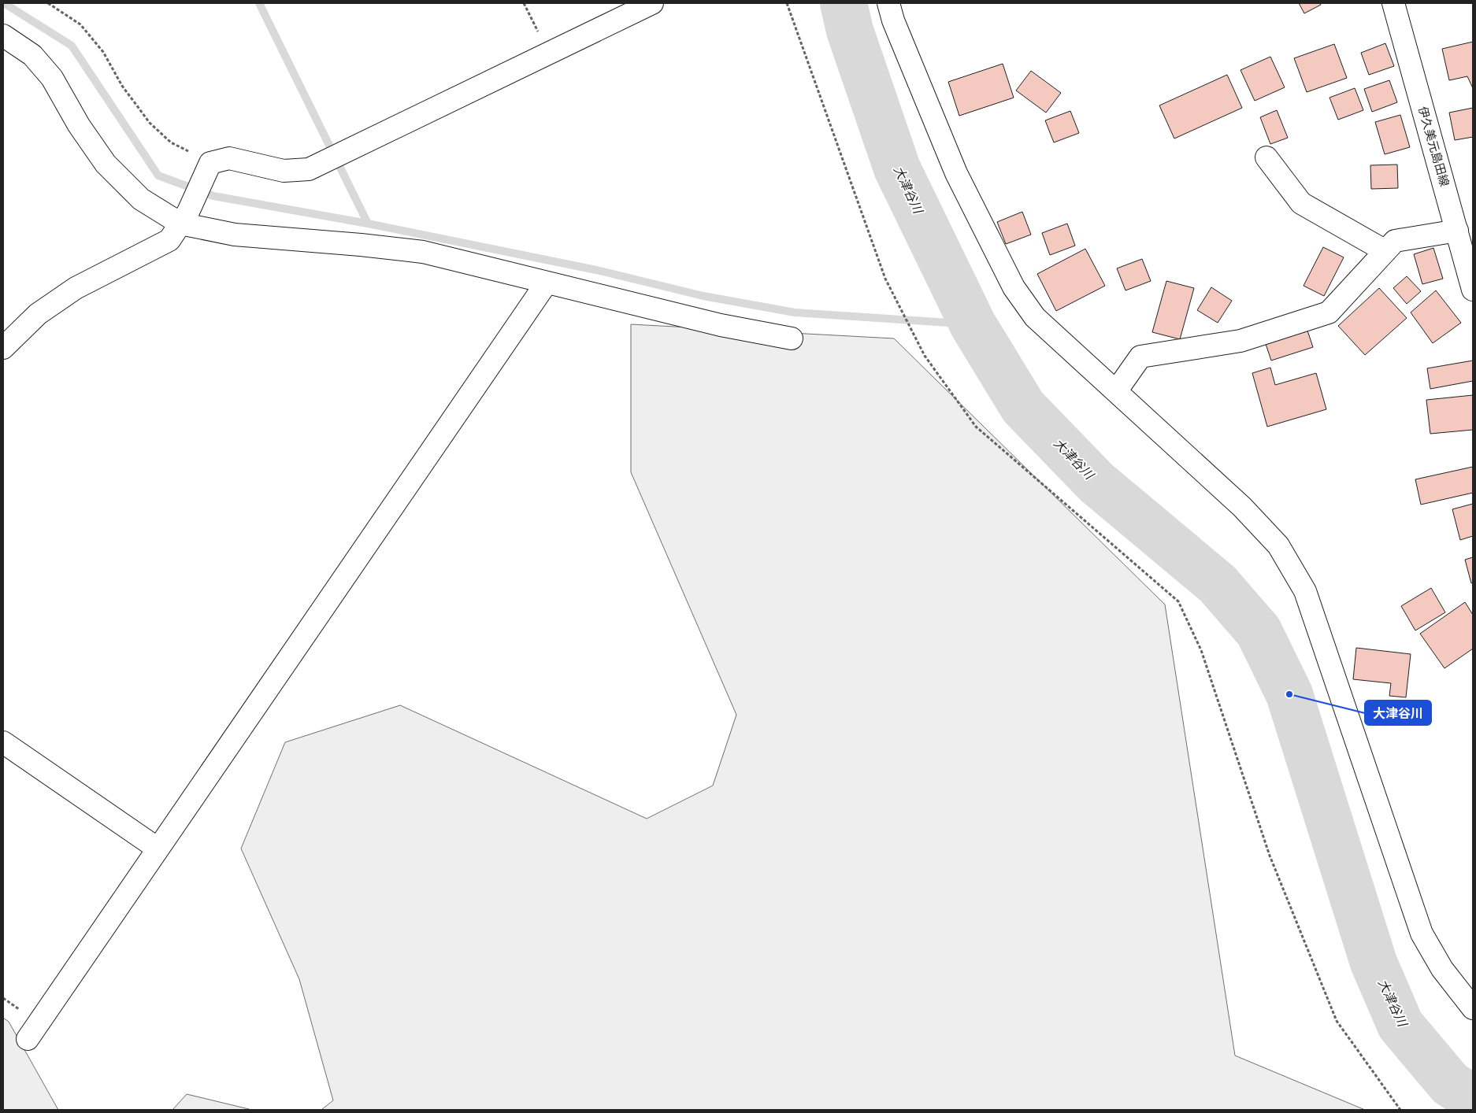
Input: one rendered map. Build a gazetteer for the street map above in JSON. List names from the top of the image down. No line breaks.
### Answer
{"streets":{"street":["伊久美元島田線"]},"water":["大津谷川"],"places":["大津谷川"]}
